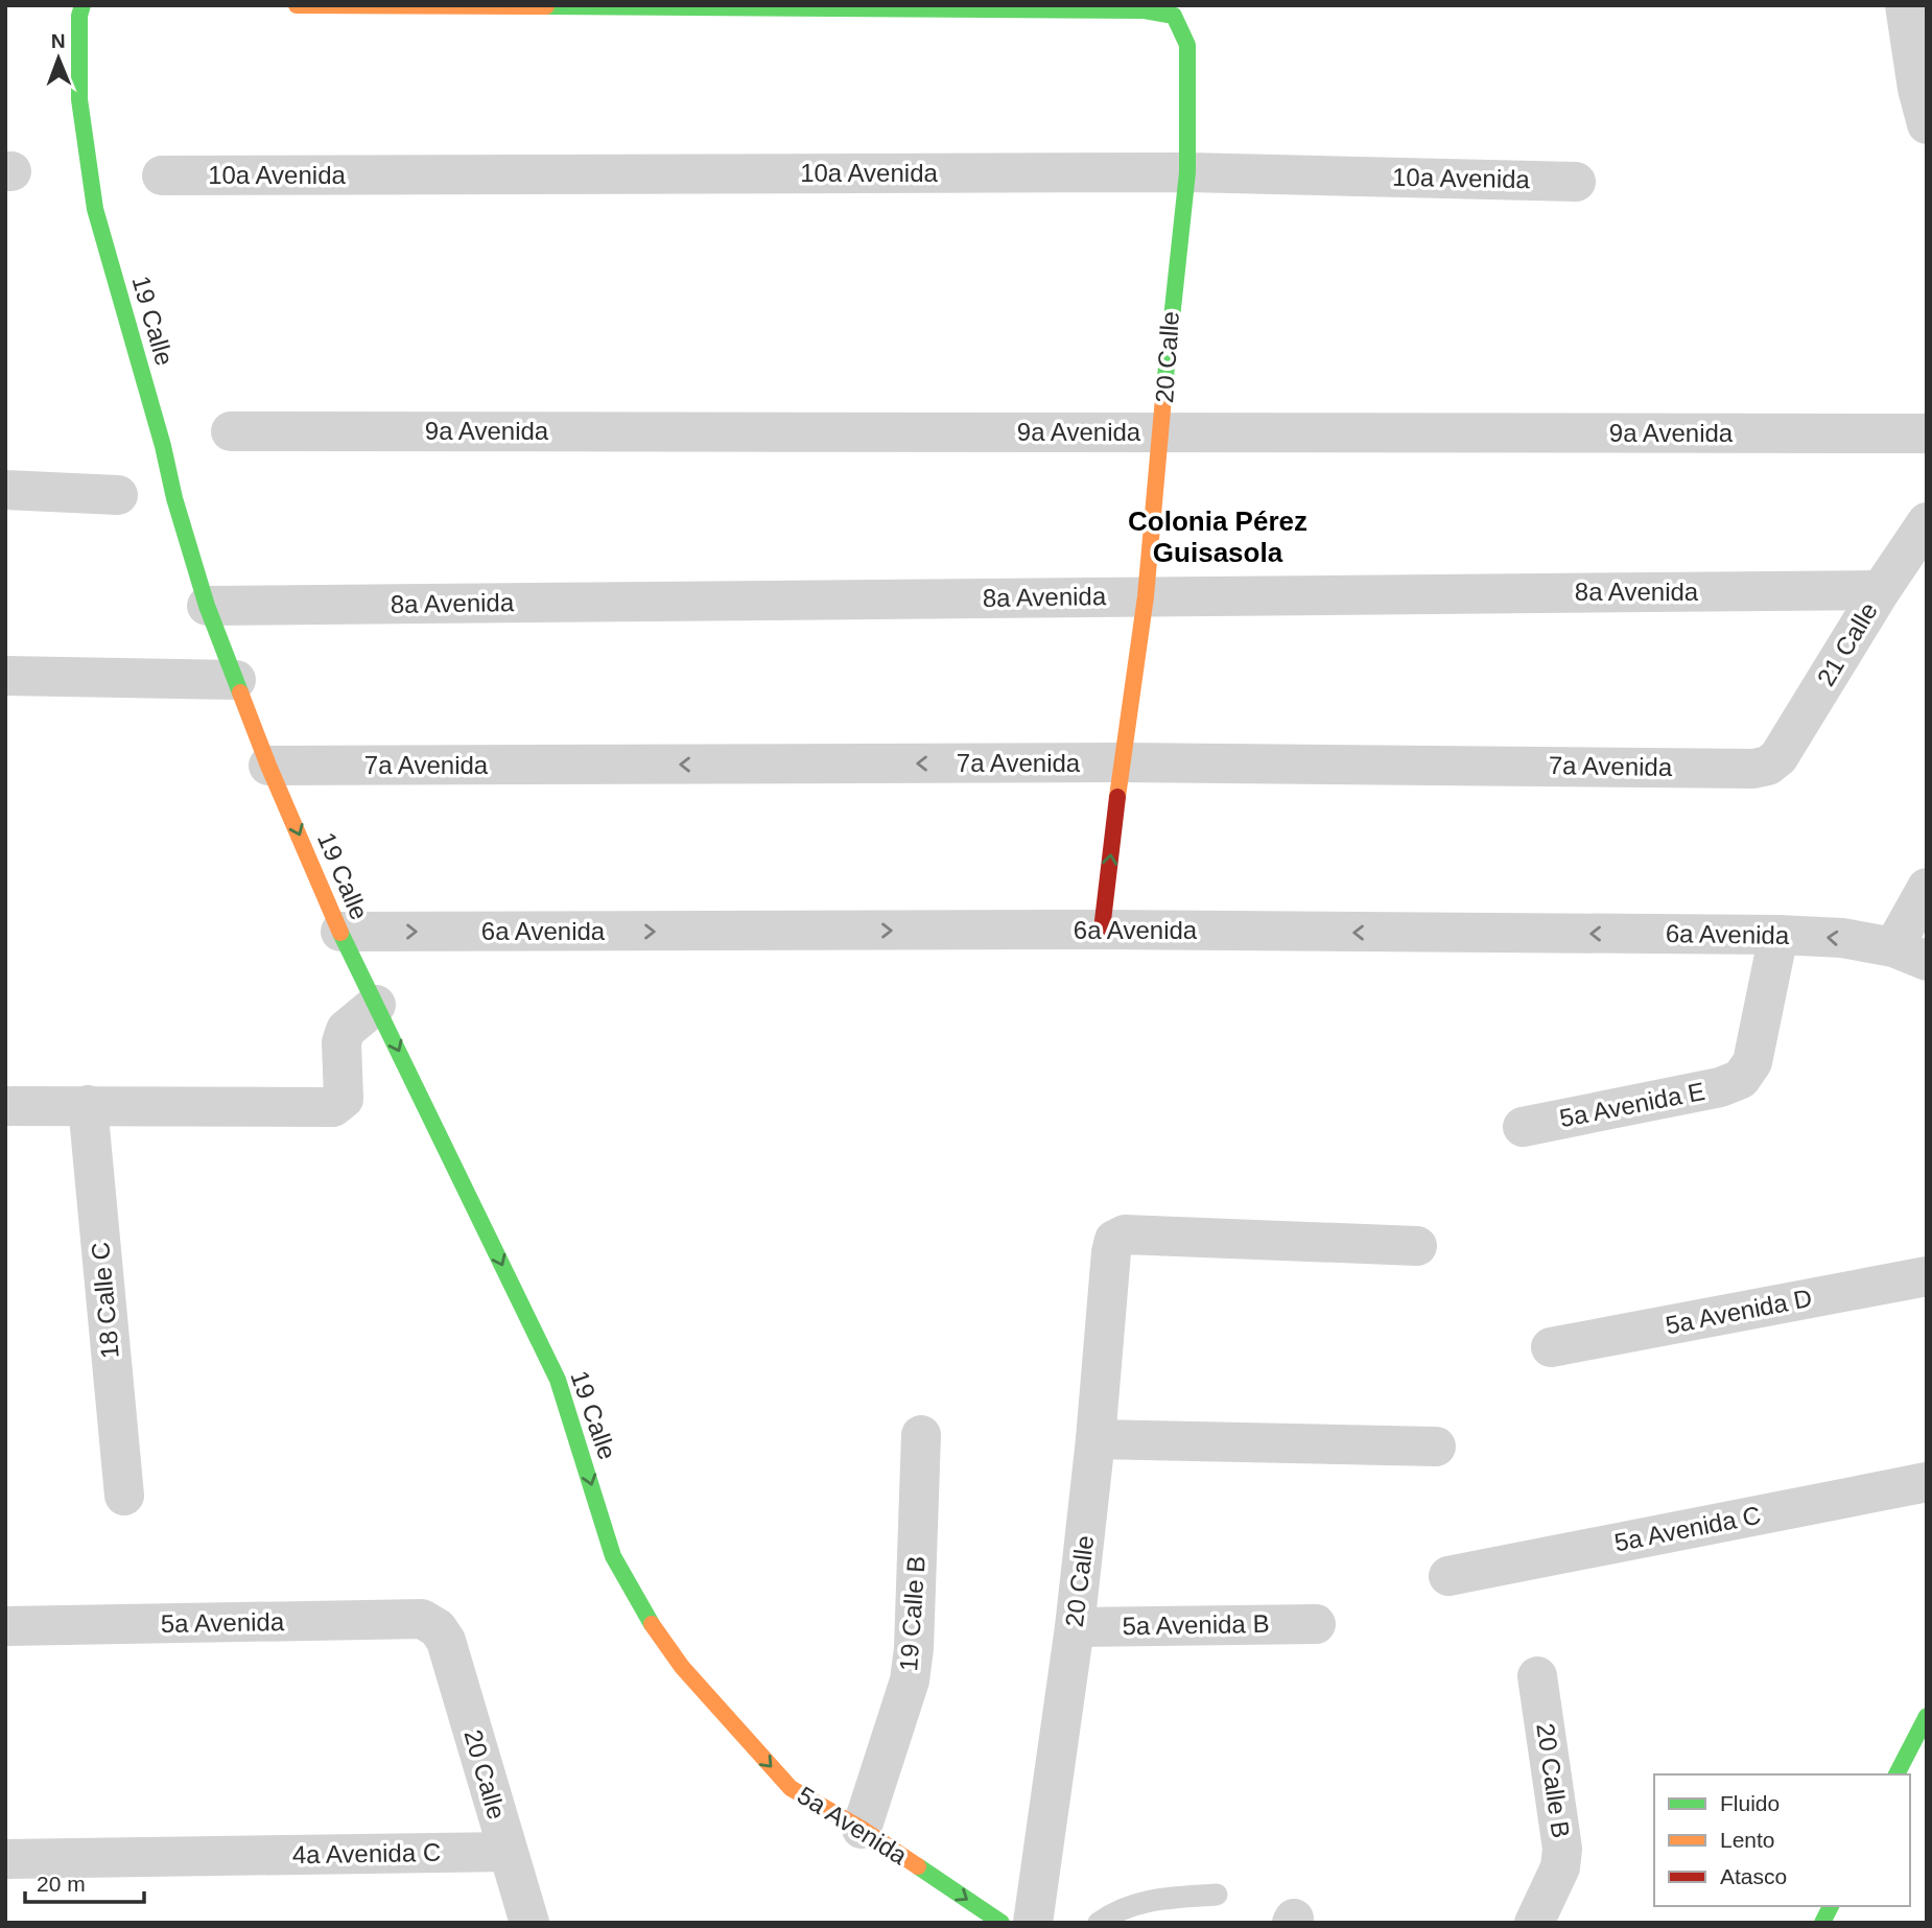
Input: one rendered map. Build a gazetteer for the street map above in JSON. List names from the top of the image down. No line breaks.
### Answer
{"streets":{"street":["10a Avenida","19 Calle","20 Calle","9a Avenida","8a Avenida","21 Calle","7a Avenida","6a Avenida","5a Avenida E","18 Calle C","5a Avenida D","5a Avenida C","19 Calle B","5a Avenida","5a Avenida B","20 Calle B","4a Avenida C"]},"crossings":[["10a Avenida","20 Calle"],["19 Calle","8a Avenida"],["19 Calle","7a Avenida"],["19 Calle","6a Avenida"],["19 Calle","5a Avenida"],["20 Calle","9a Avenida"],["20 Calle","8a Avenida"],["20 Calle","7a Avenida"],["20 Calle","6a Avenida"],["20 Calle","5a Avenida"],["20 Calle","5a Avenida B"],["20 Calle","4a Avenida C"],["8a Avenida","21 Calle"],["21 Calle","7a Avenida"],["6a Avenida","5a Avenida E"],["19 Calle B","5a Avenida"]],"one_way":["19 Calle","7a Avenida","5a Avenida"],"districts":["Colonia Pérez Guisasola"],"legend":["Fluido","Lento","Atasco"],"scale_bar":"20 m","north":"top"}
